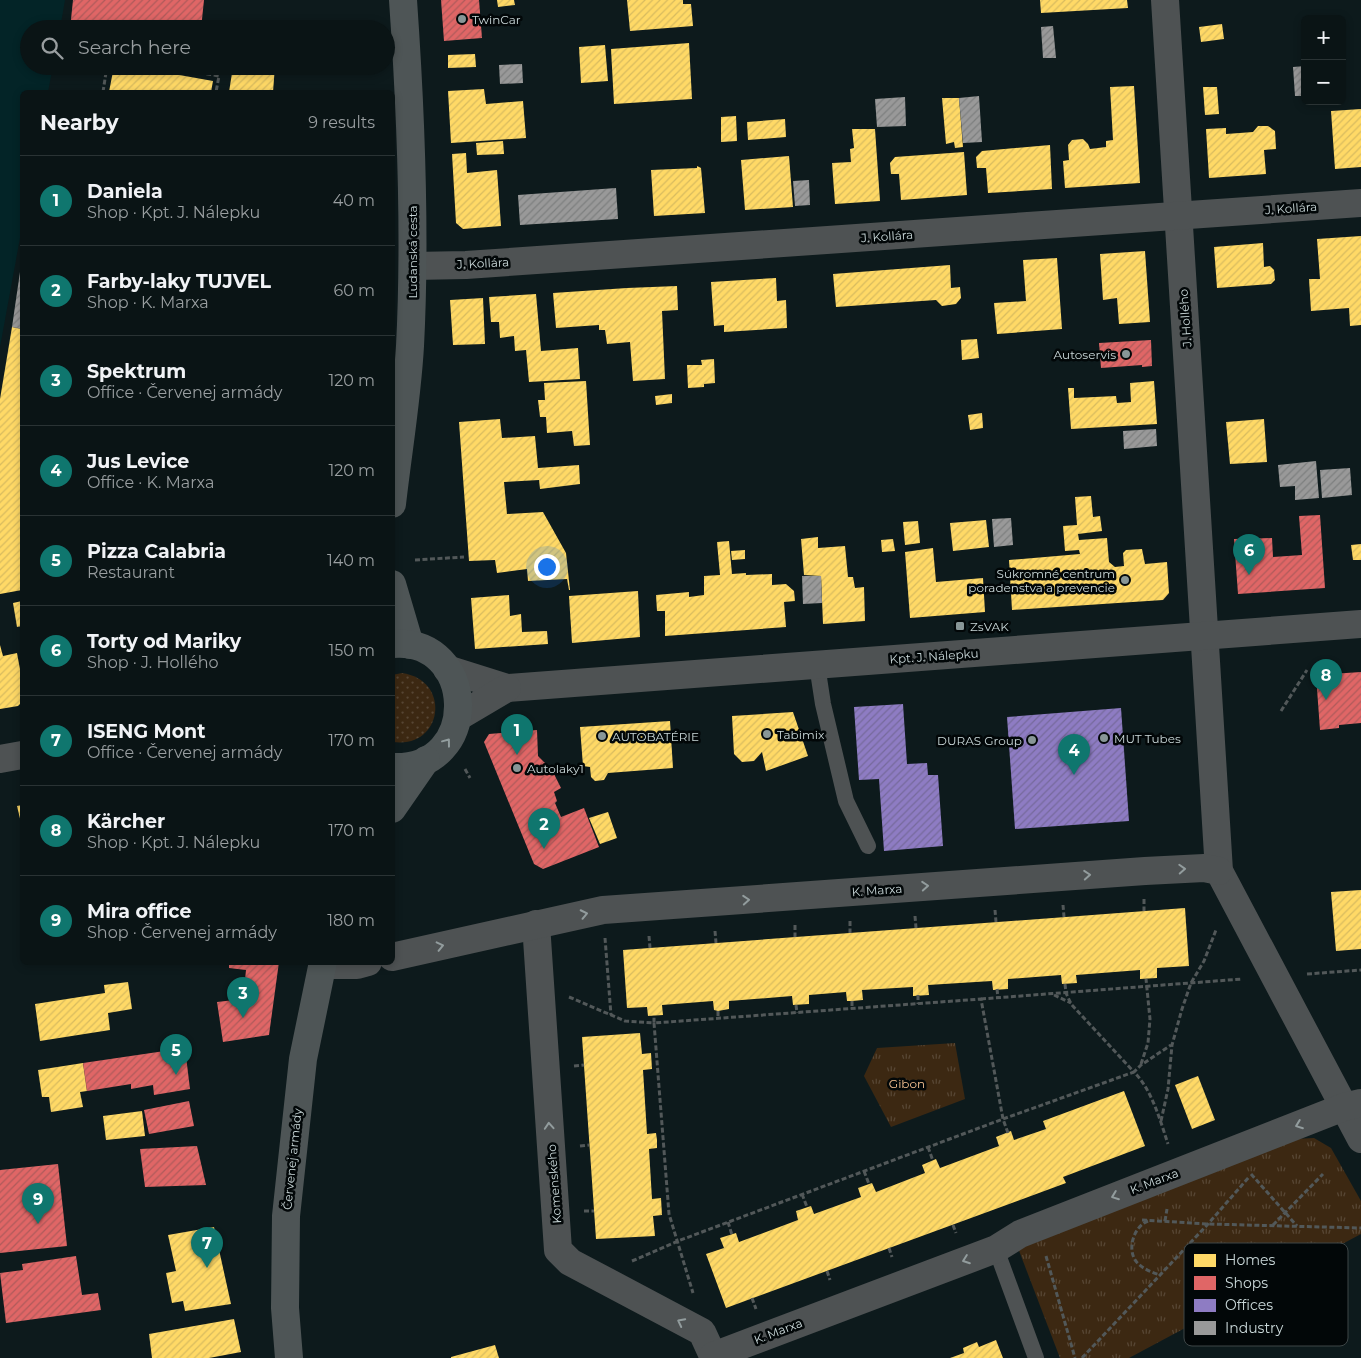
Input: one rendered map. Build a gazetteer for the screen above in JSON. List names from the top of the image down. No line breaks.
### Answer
{"streets":{"street":["J. Kollára","Ludanská cesta","J. Hollého","Kpt. J. Nálepku","K. Marxa","Červenej armády","Komenského"]},"crossings":[["J. Kollára","Ludanská cesta"],["J. Kollára","J. Hollého"],["J. Hollého","Kpt. J. Nálepku"],["K. Marxa","Komenského"]],"one_way":["Komenského"],"parks":["Gibon"],"places":{"other":["TwinCar","Autoservis","Súkromné centrum poradenstva a prevencie","Tabimix","AUTOBATÉRIE","MUT Tubes","DURAS Group","Autolaky1"],"transit":["ZsVAK"]},"legend":["Homes","Shops","Offices","Industry"],"page":{"map_buttons":["+","−"],"search":"Search here","heading":["Nearby","9 results"],"list":[{"mark":"1","name":"Daniela","note":"Shop · Kpt. J. Nálepku","value":"40 m"},{"mark":"2","name":"Farby-laky TUJVEL","note":"Shop · K. Marxa","value":"60 m"},{"mark":"3","name":"Spektrum","note":"Office · Červenej armády","value":"120 m"},{"mark":"4","name":"Jus Levice","note":"Office · K. Marxa","value":"120 m"},{"mark":"5","name":"Pizza Calabria","note":"Restaurant","value":"140 m"},{"mark":"6","name":"Torty od Mariky","note":"Shop · J. Hollého","value":"150 m"},{"mark":"7","name":"ISENG Mont","note":"Office · Červenej armády","value":"170 m"},{"mark":"8","name":"Kärcher","note":"Shop · Kpt. J. Nálepku","value":"170 m"},{"mark":"9","name":"Mira office","note":"Shop · Červenej armády","value":"180 m"}],"pins":["6","8","1","4","2","3","5","9","7"]}}
